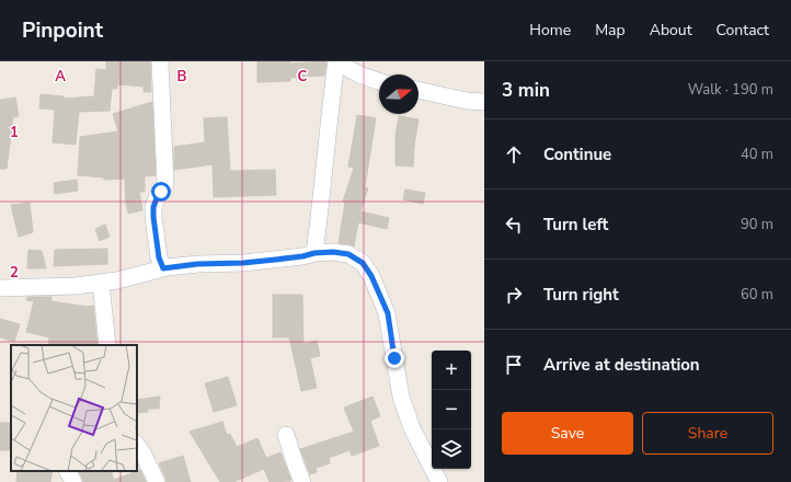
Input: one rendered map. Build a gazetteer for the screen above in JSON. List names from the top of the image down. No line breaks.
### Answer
{"north":"right","page":{"header":"Pinpoint","nav":["Home","Map","About","Contact"],"heading":["3 min","Walk · 190 m"],"list":[["Continue","40 m"],["Turn left","90 m"],["Turn right","60 m"],"Arrive at destination"],"map_buttons":["+","−"],"buttons":["Save","Share"]},"grid":{"columns":["A","B","C"],"rows":["1","2"]}}
